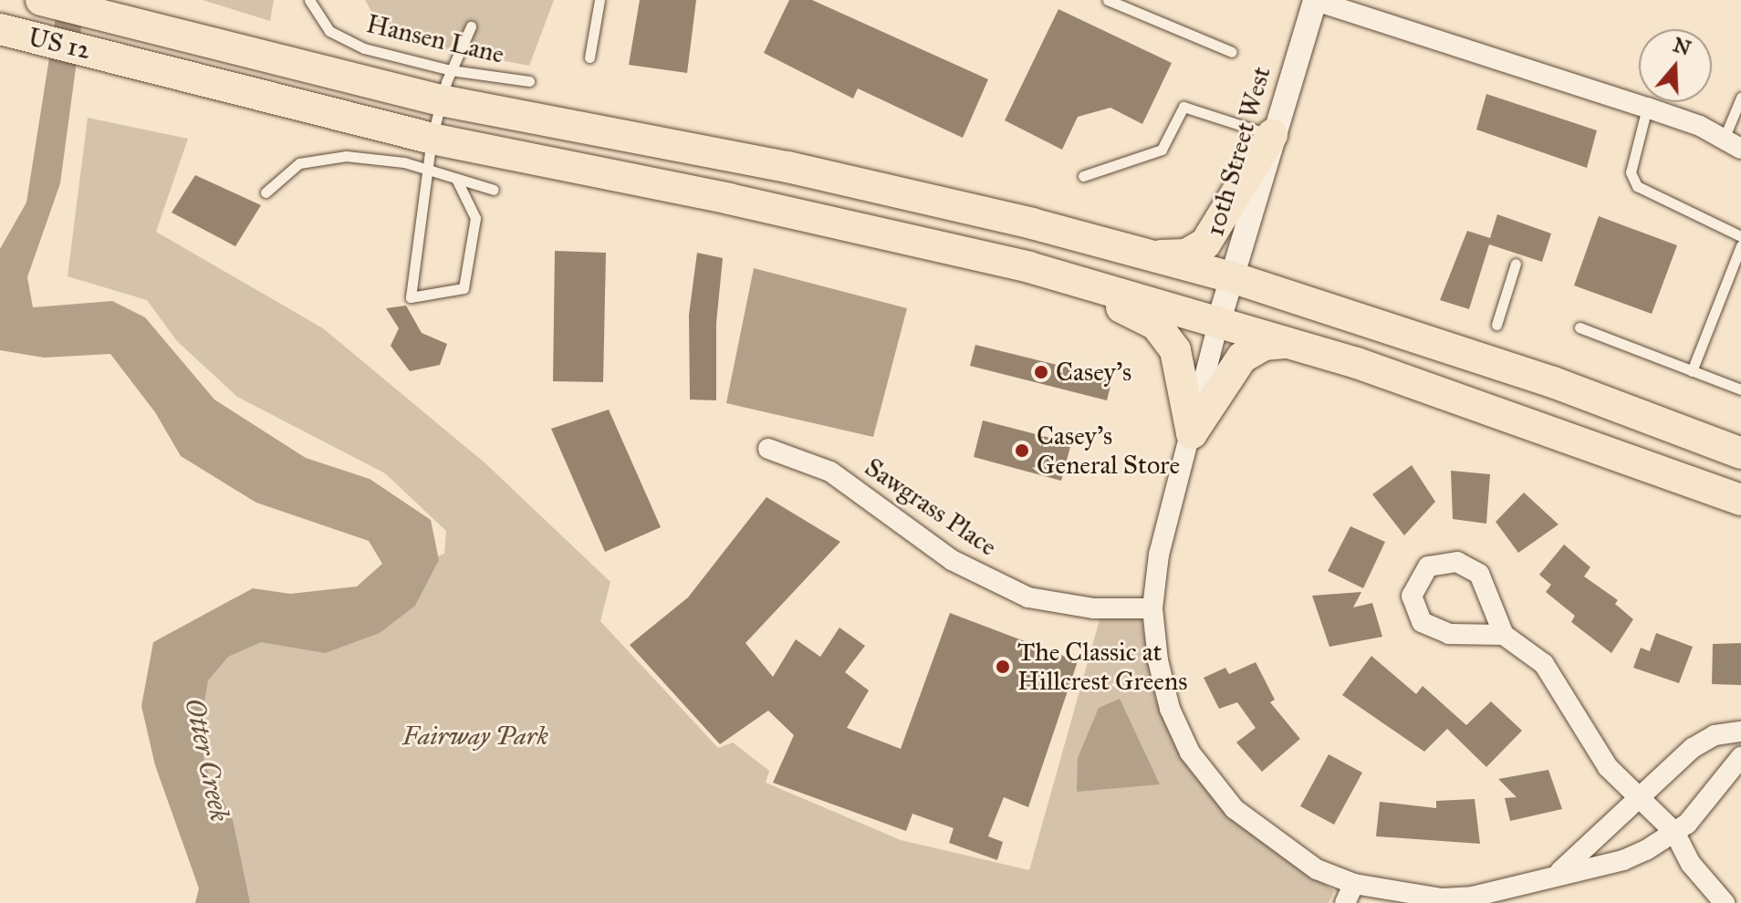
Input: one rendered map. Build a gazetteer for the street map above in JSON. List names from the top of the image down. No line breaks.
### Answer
{"streets":{"main road":["US 12"],"street":["10th Street West","Sawgrass Place"],"lane":["Hansen Lane"]},"crossings":[["US 12","10th Street West"]],"water":["Otter Creek"],"parks":["Fairway Park"],"places":["Casey's","Casey's General Store","The Classic at Hillcrest Greens"],"north":"top"}
